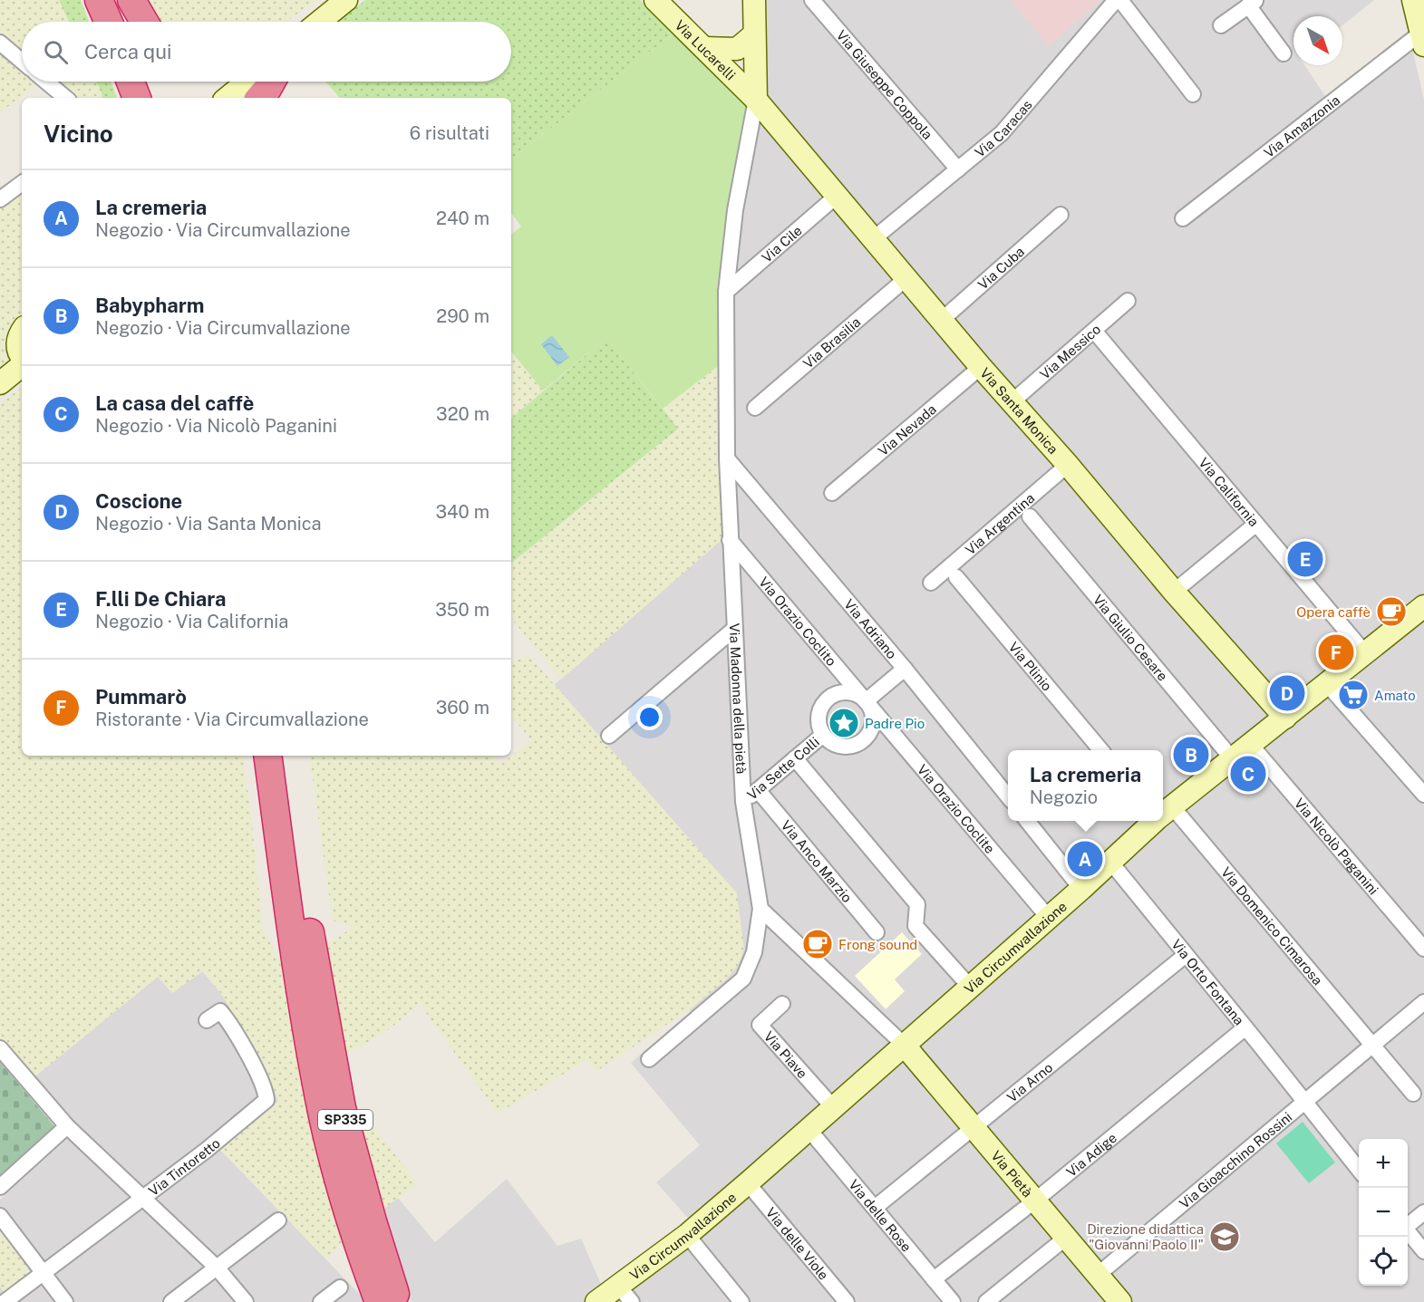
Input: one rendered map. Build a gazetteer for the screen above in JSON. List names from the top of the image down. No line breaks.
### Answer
{"streets":{"highway":["SP335"],"street":["Via Lucarelli","Via Giuseppe Coppola","Via Amazzonia","Via Caracas","Via Cile","Via Cuba","Via Brasilia","Via Messico","Via Santa Monica","Via Nevada","Via California","Via Argentina","Via Orazio Coclito","Via Adriano","Via Giulio Cesare","Via Plinio","Via Madonna della pietà","Via Sette Colli","Via Orazio Coclite","Via Nicolò Paganini","Via Anco Marzio","Via Domenico Cimarosa","Via Circumvallazione","Via Orto Fontana","Via Piave","Via Arno","Via Adige","Via Gioacchino Rossini","Via Tintoretto","Via Pietà","Via delle Rose","Via delle Viole"]},"crossings":[["Via Lucarelli","Via Santa Monica"],["Via Lucarelli","Via Madonna della pietà"],["Via Giuseppe Coppola","Via Caracas"],["Via Caracas","Via Santa Monica"],["Via Cile","Via Santa Monica"],["Via Cile","Via Madonna della pietà"],["Via Cuba","Via Santa Monica"],["Via Brasilia","Via Santa Monica"],["Via Messico","Via Santa Monica"],["Via Messico","Via California"],["Via Santa Monica","Via Nevada"],["Via Santa Monica","Via Argentina"],["Via Santa Monica","Via Madonna della pietà"],["Via Santa Monica","Via Circumvallazione"],["Via California","Via Circumvallazione"],["Via Orazio Coclito","Via Madonna della pietà"],["Via Orazio Coclito","Via Sette Colli"],["Via Orazio Coclito","Via Orazio Coclite"],["Via Adriano","Via Madonna della pietà"],["Via Giulio Cesare","Via Circumvallazione"],["Via Madonna della pietà","Via Sette Colli"],["Via Sette Colli","Via Orazio Coclite"],["Via Sette Colli","Via Anco Marzio"],["Via Orazio Coclite","Via Circumvallazione"],["Via Nicolò Paganini","Via Circumvallazione"],["Via Domenico Cimarosa","Via Gioacchino Rossini"],["Via Circumvallazione","Via Orto Fontana"],["Via Circumvallazione","Via Piave"],["Via Circumvallazione","Via Pietà"],["Via Circumvallazione","Via delle Rose"],["Via Circumvallazione","Via delle Viole"],["Via Orto Fontana","Via Arno"],["Via Orto Fontana","Via Adige"],["Via Orto Fontana","Via Gioacchino Rossini"],["Via Arno","Via Pietà"],["Via Arno","Via delle Rose"],["Via Adige","Via Pietà"],["Via Adige","Via delle Rose"],["Via Gioacchino Rossini","Via Pietà"]],"places":{"cafe":["Opera caffè","Frong sound"],"supermarket":["Amato"],"place":["Padre Pio"],"school or university":["Direzione didattica \"Giovanni Paolo II\""]},"north":"bottom right","page":{"search":"Cerca qui","heading":["Vicino","6 risultati"],"list":[{"mark":"A","name":"La cremeria","note":"Negozio · Via Circumvallazione","value":"240 m"},{"mark":"B","name":"Babypharm","note":"Negozio · Via Circumvallazione","value":"290 m"},{"mark":"C","name":"La casa del caffè","note":"Negozio · Via Nicolò Paganini","value":"320 m"},{"mark":"D","name":"Coscione","note":"Negozio · Via Santa Monica","value":"340 m"},{"mark":"E","name":"F.lli De Chiara","note":"Negozio · Via California","value":"350 m"},{"mark":"F","name":"Pummarò","note":"Ristorante · Via Circumvallazione","value":"360 m"}],"pins":["E","F","D","B","C","A"],"popup":["La cremeria","Negozio"],"map_buttons":["+","−"]}}
